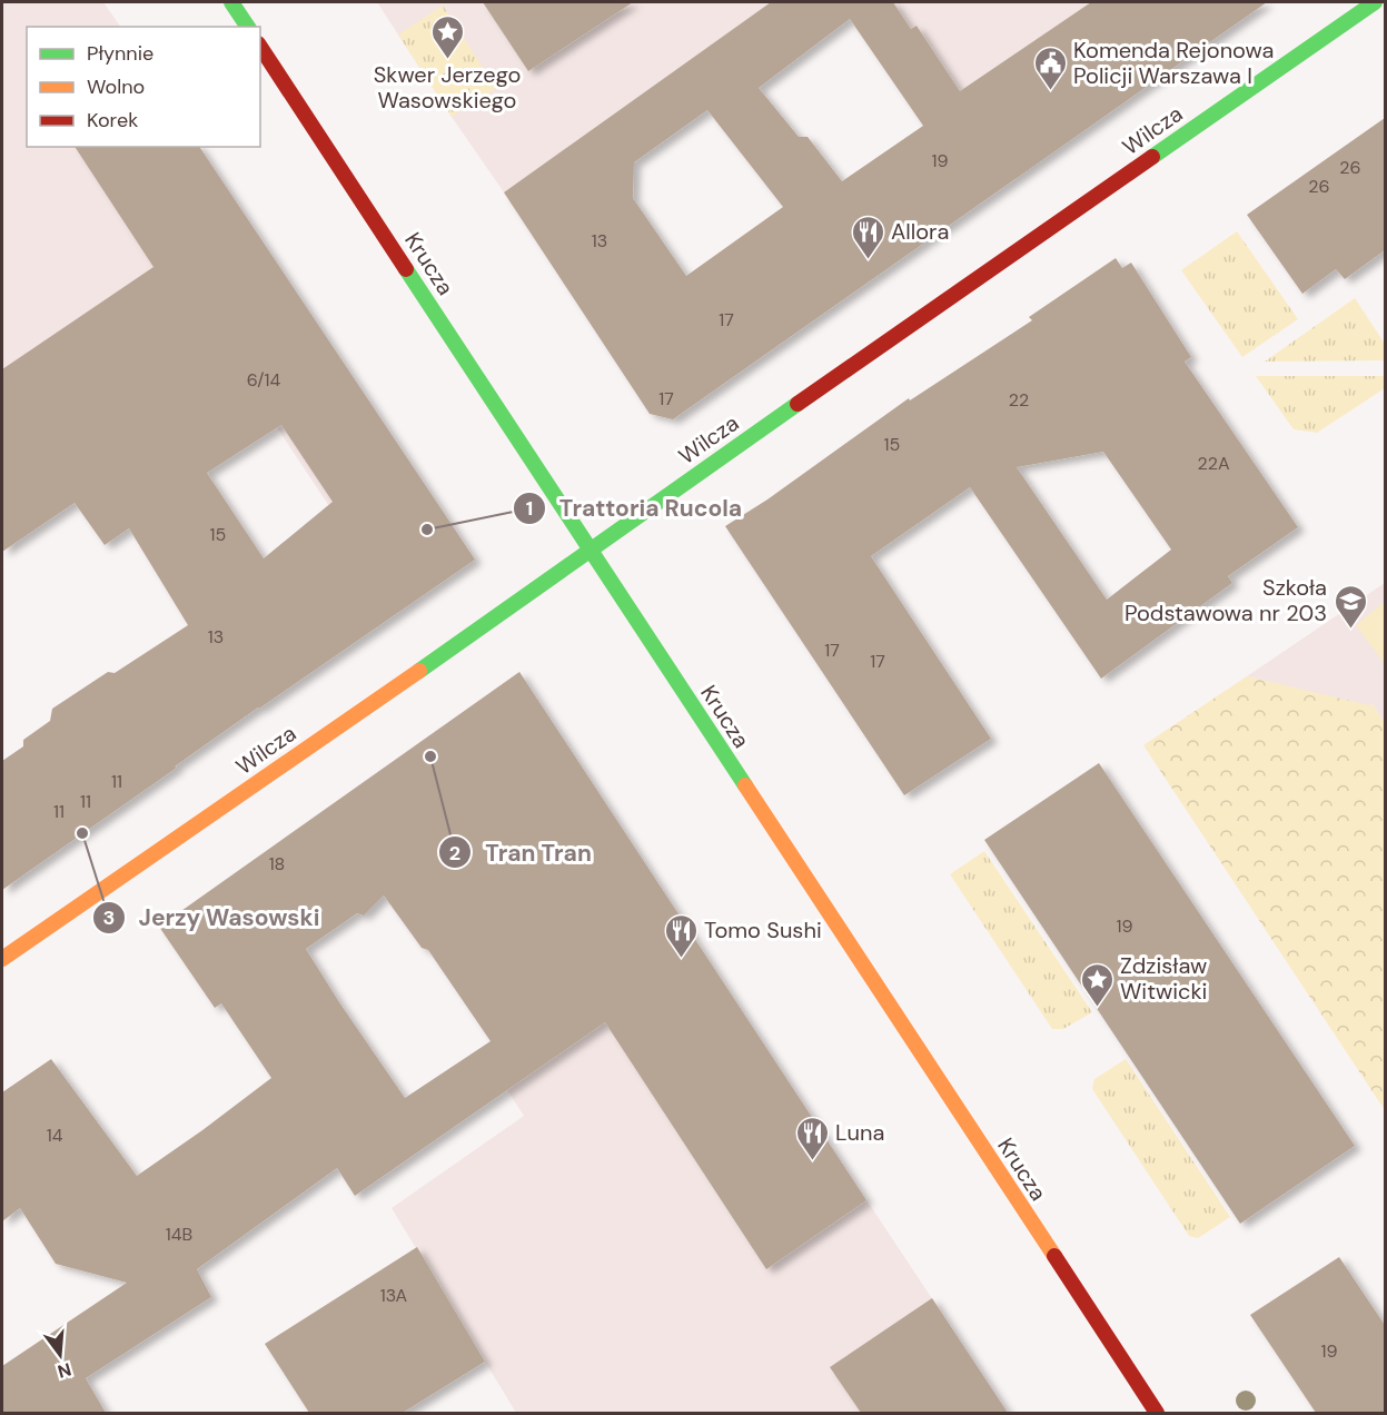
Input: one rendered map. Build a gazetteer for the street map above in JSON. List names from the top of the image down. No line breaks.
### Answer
{"streets":{"street":["Wilcza","Krucza"]},"crossings":[["Wilcza","Krucza"]],"places":{"place":["Skwer Jerzego Wasowskiego","Zdzisław Witwicki"],"public building":["Komenda Rejonowa Policji Warszawa I"],"restaurant":["Allora","Tomo Sushi","Luna"],"other":["Trattoria Rucola","Tran Tran","Jerzy Wasowski"],"school or university":["Szkoła Podstawowa nr 203"]},"house_numbers":["19","26","26","13","17","6/14","17","22","15","22A","15","13","17","17","11","11","11","18","19","14","14B","13A","19"],"legend":["Płynnie","Wolno","Korek"],"north":"bottom"}
